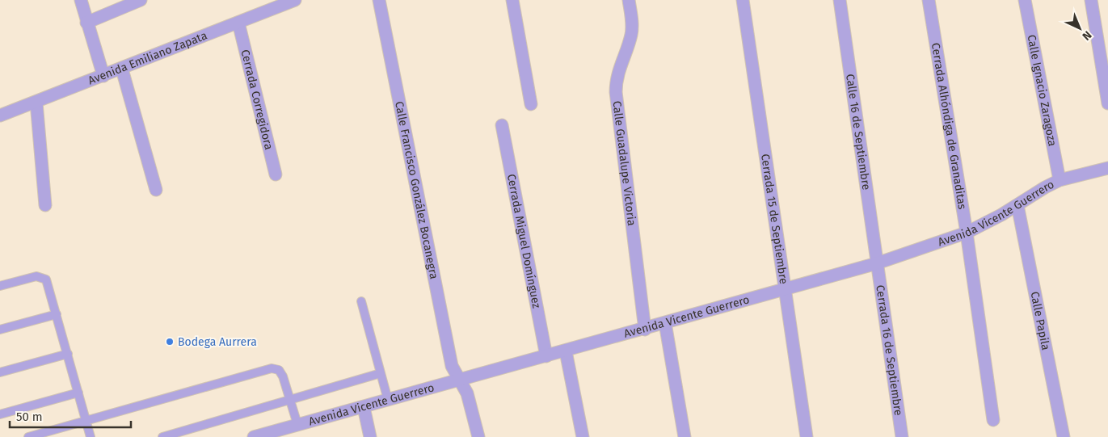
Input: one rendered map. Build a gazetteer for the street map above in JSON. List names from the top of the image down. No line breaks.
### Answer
{"streets":{"street":["Avenida Emiliano Zapata","Calle Ignacio Zaragoza","Cerrada Corregidora","Cerrada Alhóndiga de Granaditas","Calle 16 de Septiembre","Calle Guadalupe Victoria","Calle Francisco González Bocanegra","Avenida Vicente Guerrero","Cerrada 15 de Septiembre","Cerrada Miguel Domínguez","Calle Papila","Cerrada 16 de Septiembre"]},"crossings":[["Avenida Emiliano Zapata","Cerrada Corregidora"],["Calle Ignacio Zaragoza","Avenida Vicente Guerrero"],["Cerrada Alhóndiga de Granaditas","Avenida Vicente Guerrero"],["Calle 16 de Septiembre","Avenida Vicente Guerrero"],["Calle 16 de Septiembre","Cerrada 16 de Septiembre"],["Calle Guadalupe Victoria","Avenida Vicente Guerrero"],["Calle Francisco González Bocanegra","Avenida Vicente Guerrero"],["Avenida Vicente Guerrero","Cerrada 15 de Septiembre"],["Avenida Vicente Guerrero","Cerrada Miguel Domínguez"],["Avenida Vicente Guerrero","Calle Papila"],["Avenida Vicente Guerrero","Cerrada 16 de Septiembre"]],"places":["Bodega Aurrera"],"scale_bar":"50 m","north":"bottom right"}
